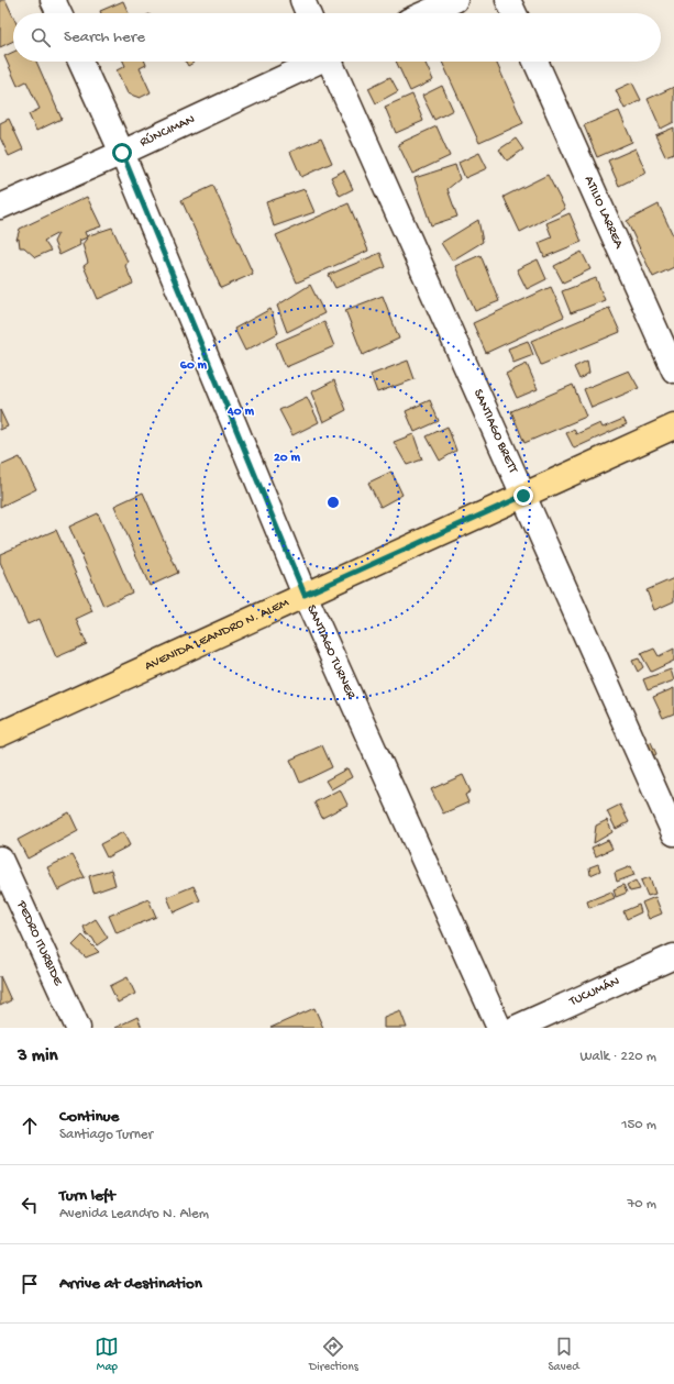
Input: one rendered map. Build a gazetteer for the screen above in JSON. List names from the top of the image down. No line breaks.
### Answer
{"streets":{"main road":["AVENIDA LEANDRO N. ALEM"],"street":["RÚNCIMAN","ATILIO LARREA","SANTIAGO BRETT","SANTIAGO TURNER","PEDRO ITURBIDE","TUCUMÁN"]},"crossings":[["RÚNCIMAN","SANTIAGO TURNER"],["SANTIAGO BRETT","AVENIDA LEANDRO N. ALEM"],["AVENIDA LEANDRO N. ALEM","SANTIAGO TURNER"]],"page":{"search":"Search here","heading":["3 min","Walk · 220 m"],"list":[["Continue","Santiago Turner","150 m"],["Turn left","Avenida Leandro N. Alem","70 m"],"Arrive at destination"],"nav":["Map","Directions","Saved"]},"rings":["60 m","40 m","20 m"]}
